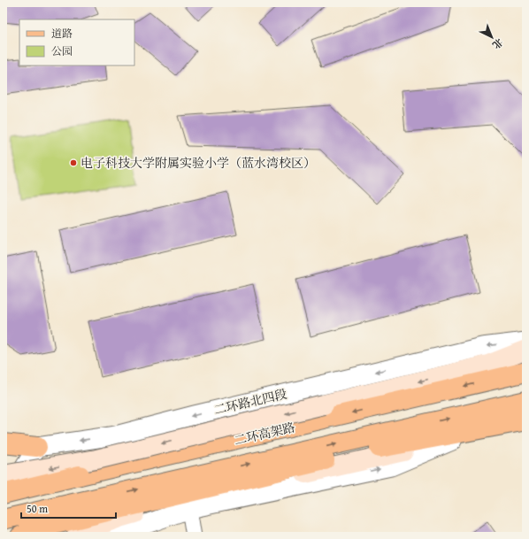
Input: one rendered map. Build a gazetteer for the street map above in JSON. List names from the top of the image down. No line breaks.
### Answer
{"streets":{"main road":["二环高架路"],"street":["二环路北四段"]},"one_way":["二环路北四段"],"places":["电子科技大学附属实验小学（蓝水湾校区）"],"legend":["道路","公园"],"scale_bar":"50 m","north":"bottom right"}
